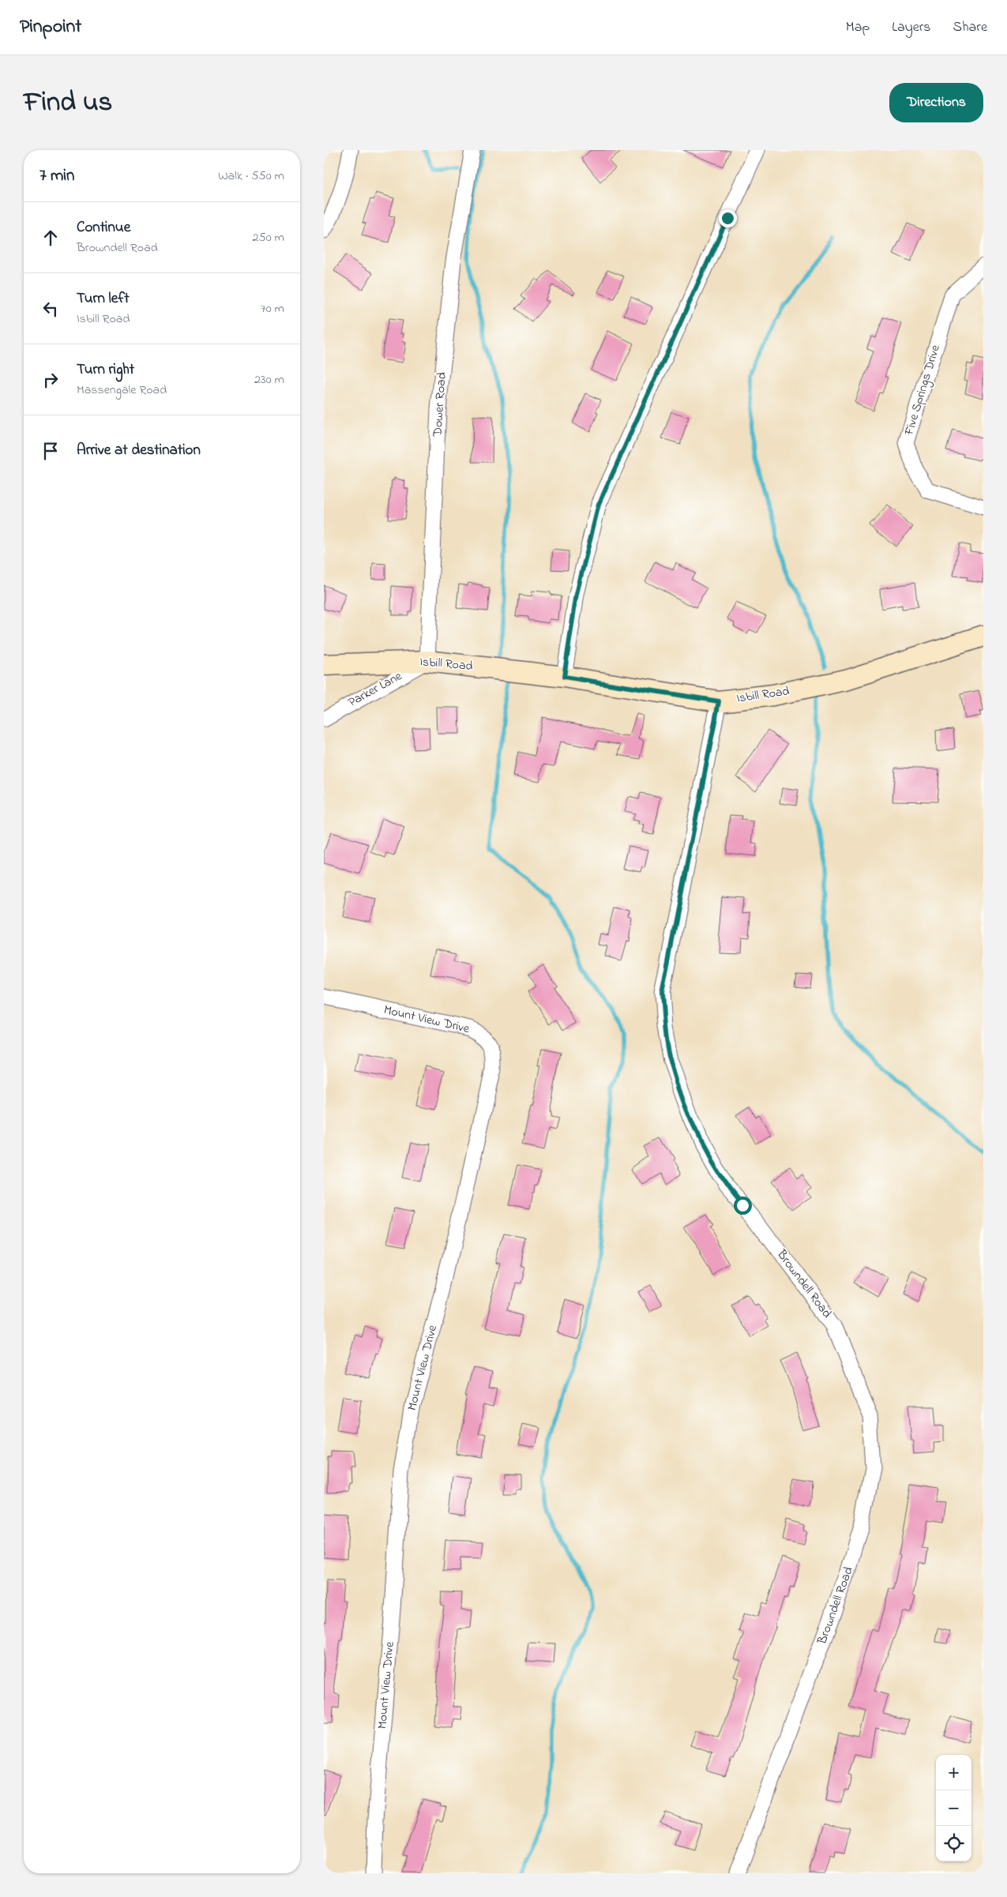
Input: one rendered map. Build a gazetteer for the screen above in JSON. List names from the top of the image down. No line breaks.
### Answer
{"streets":{"street":["Five Springs Drive","Dower Road","Isbill Road","Parker Lane","Mount View Drive","Browndell Road"]},"crossings":[["Dower Road","Isbill Road"],["Dower Road","Parker Lane"],["Isbill Road","Parker Lane"],["Isbill Road","Browndell Road"]],"page":{"header":"Pinpoint","nav":["Map","Layers","Share"],"title":"Find us","buttons":"Directions","heading":["7 min","Walk · 550 m"],"list":[["Continue","Browndell Road","250 m"],["Turn left","Isbill Road","70 m"],["Turn right","Massengale Road","230 m"],"Arrive at destination"],"map_buttons":["+","−"]}}
